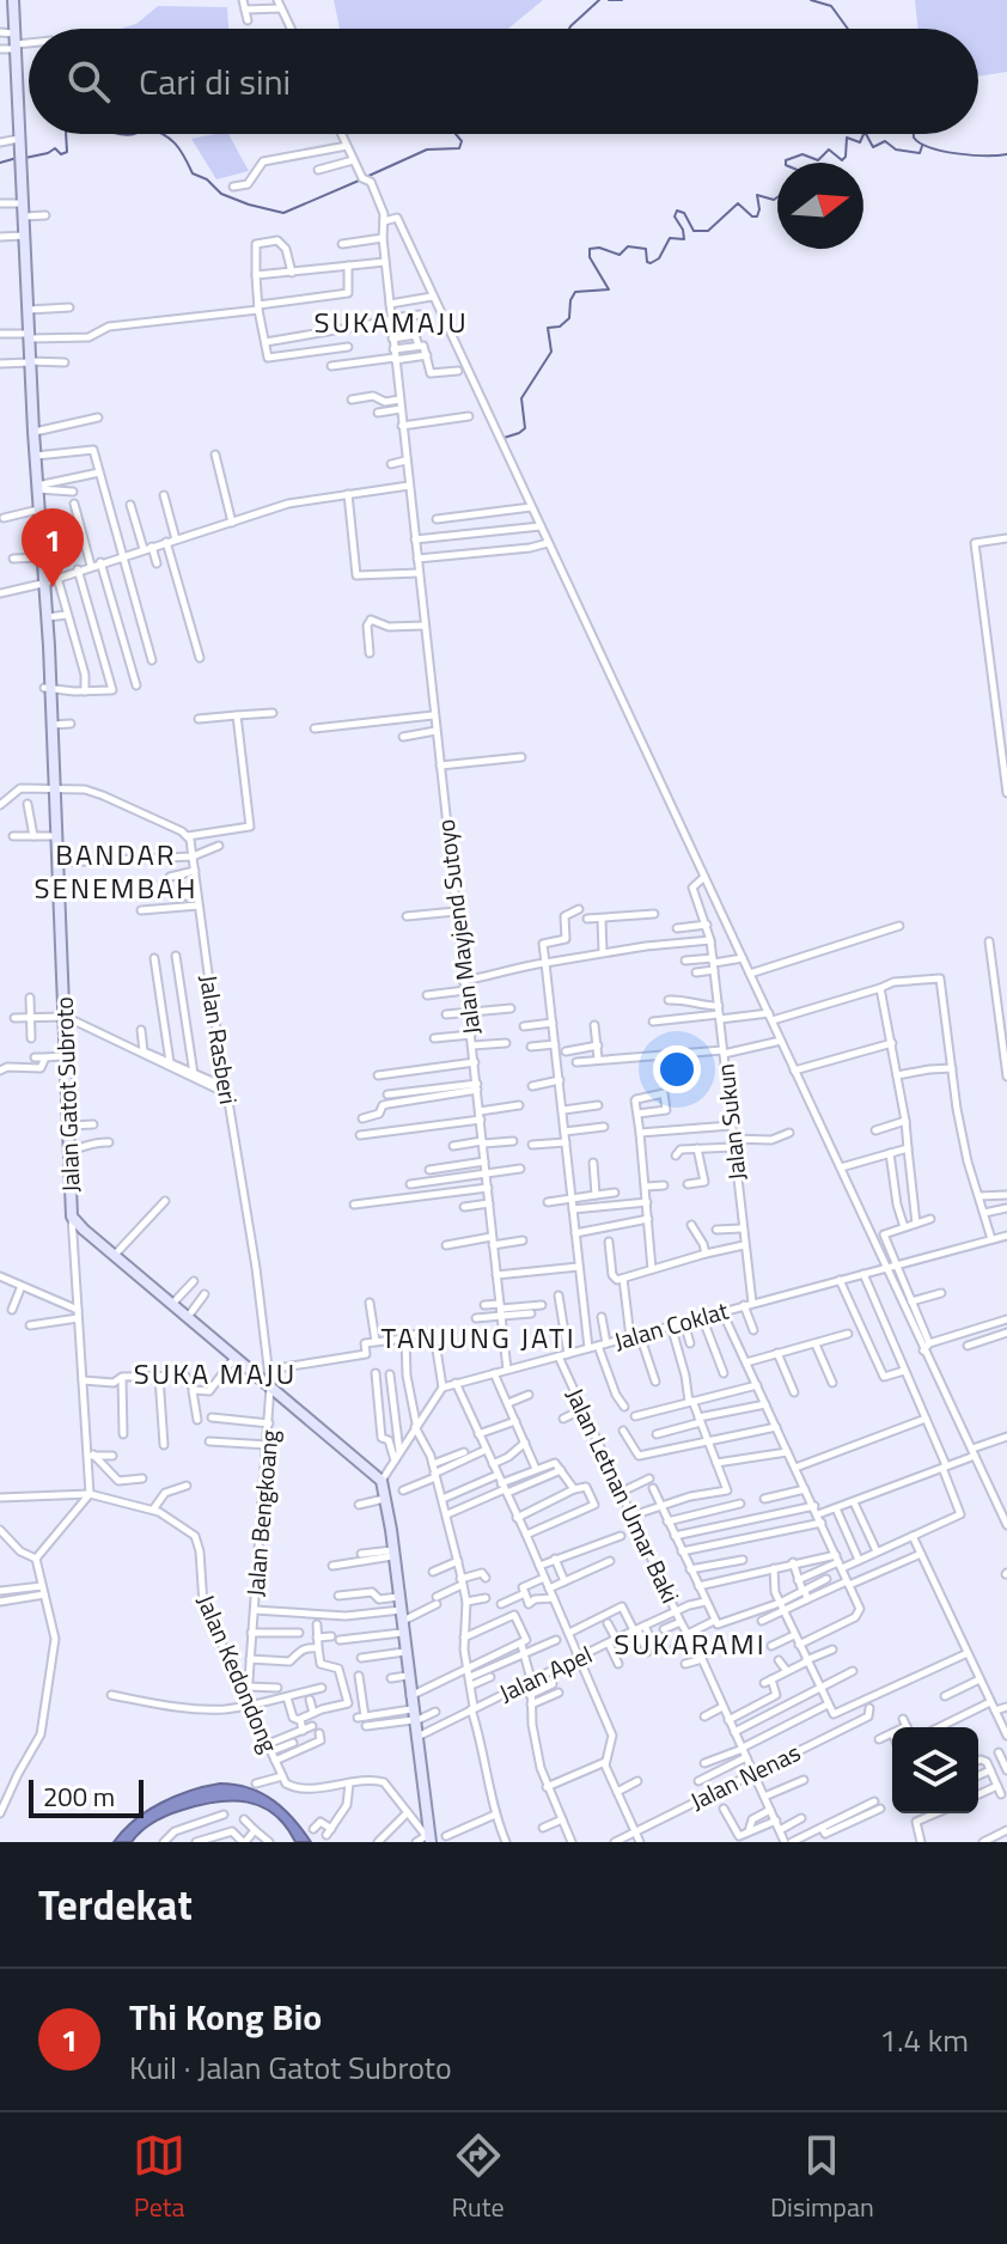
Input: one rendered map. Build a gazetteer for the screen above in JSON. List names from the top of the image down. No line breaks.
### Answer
{"streets":{"main road":["Jalan Gatot Subroto"],"street":["Jalan Mayjend Sutoyo","Jalan Rasberi","Jalan Sukun","Jalan Coklat","Jalan Letnan Umar Baki","Jalan Bengkoang","Jalan Kedondong","Jalan Apel","Jalan Nenas"]},"crossings":[["Jalan Mayjend Sutoyo","Jalan Coklat"],["Jalan Rasberi","Jalan Gatot Subroto"],["Jalan Rasberi","Jalan Bengkoang"],["Jalan Gatot Subroto","Jalan Bengkoang"],["Jalan Sukun","Jalan Coklat"],["Jalan Coklat","Jalan Letnan Umar Baki"],["Jalan Letnan Umar Baki","Jalan Apel"],["Jalan Letnan Umar Baki","Jalan Nenas"],["Jalan Bengkoang","Jalan Kedondong"]],"districts":["SUKAMAJU","BANDAR SENEMBAH","TANJUNG JATI","SUKA MAJU","SUKARAMI"],"scale_bar":"200 m","north":"right","page":{"search":"Cari di sini","pins":"1","scale":"200 m","heading":"Terdekat","list":[{"mark":"1","name":"Thi Kong Bio","note":"Kuil · Jalan Gatot Subroto","value":"1.4 km"}],"nav":["Peta","Rute","Disimpan"]}}
